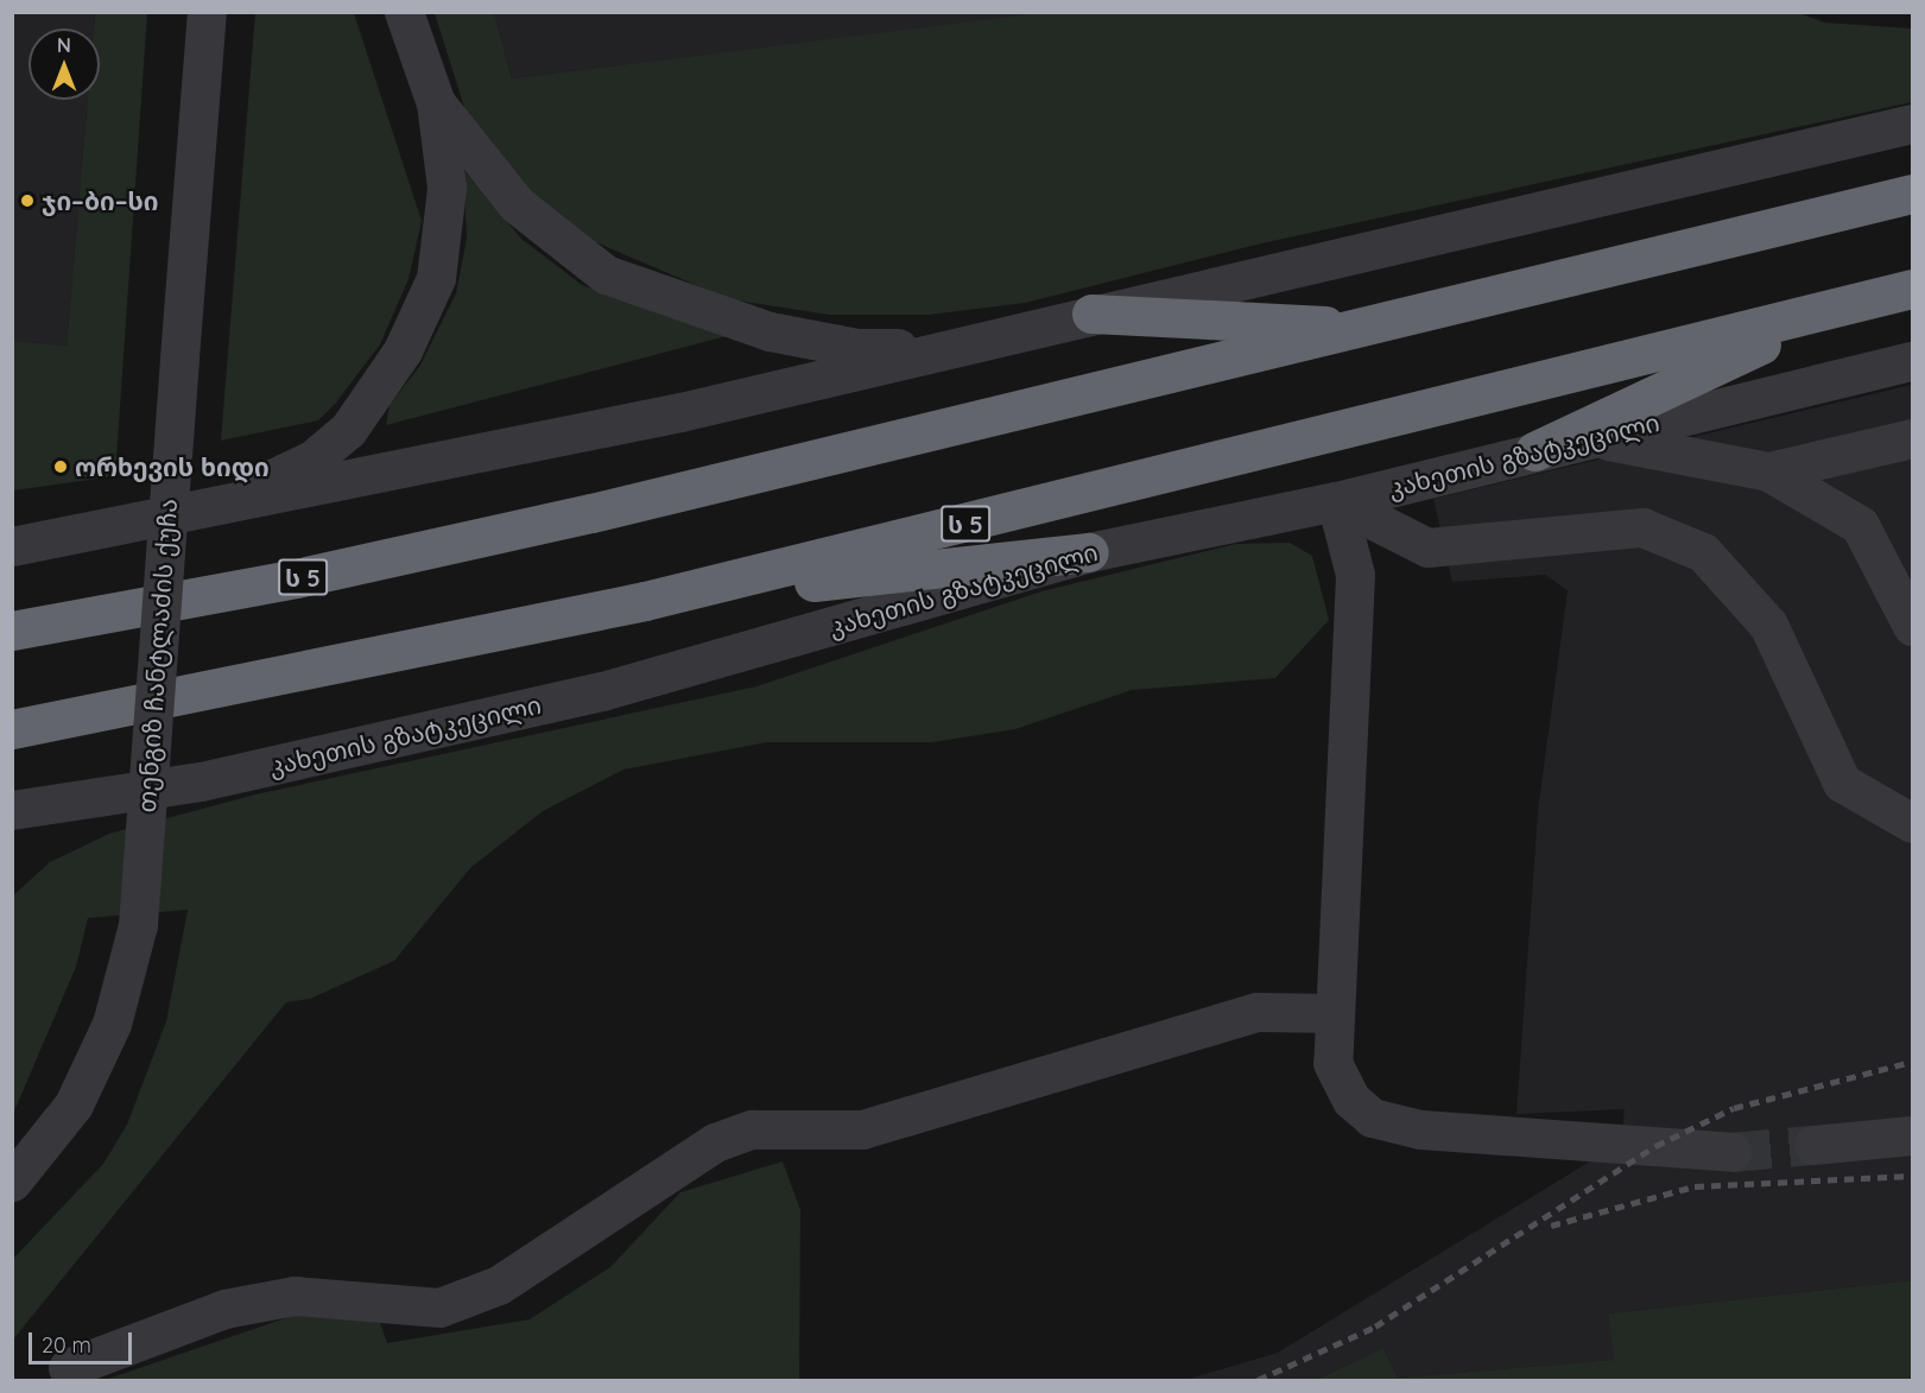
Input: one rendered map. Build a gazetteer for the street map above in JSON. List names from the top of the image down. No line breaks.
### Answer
{"streets":{"highway":["ს 5"],"street":["კახეთის გზატკეცილი","თენგიზ ჩანტლაძის ქუჩა"]},"places":["ჯი–ბი–სი","ორხევის ხიდი"],"scale_bar":"20 m","north":"top"}
